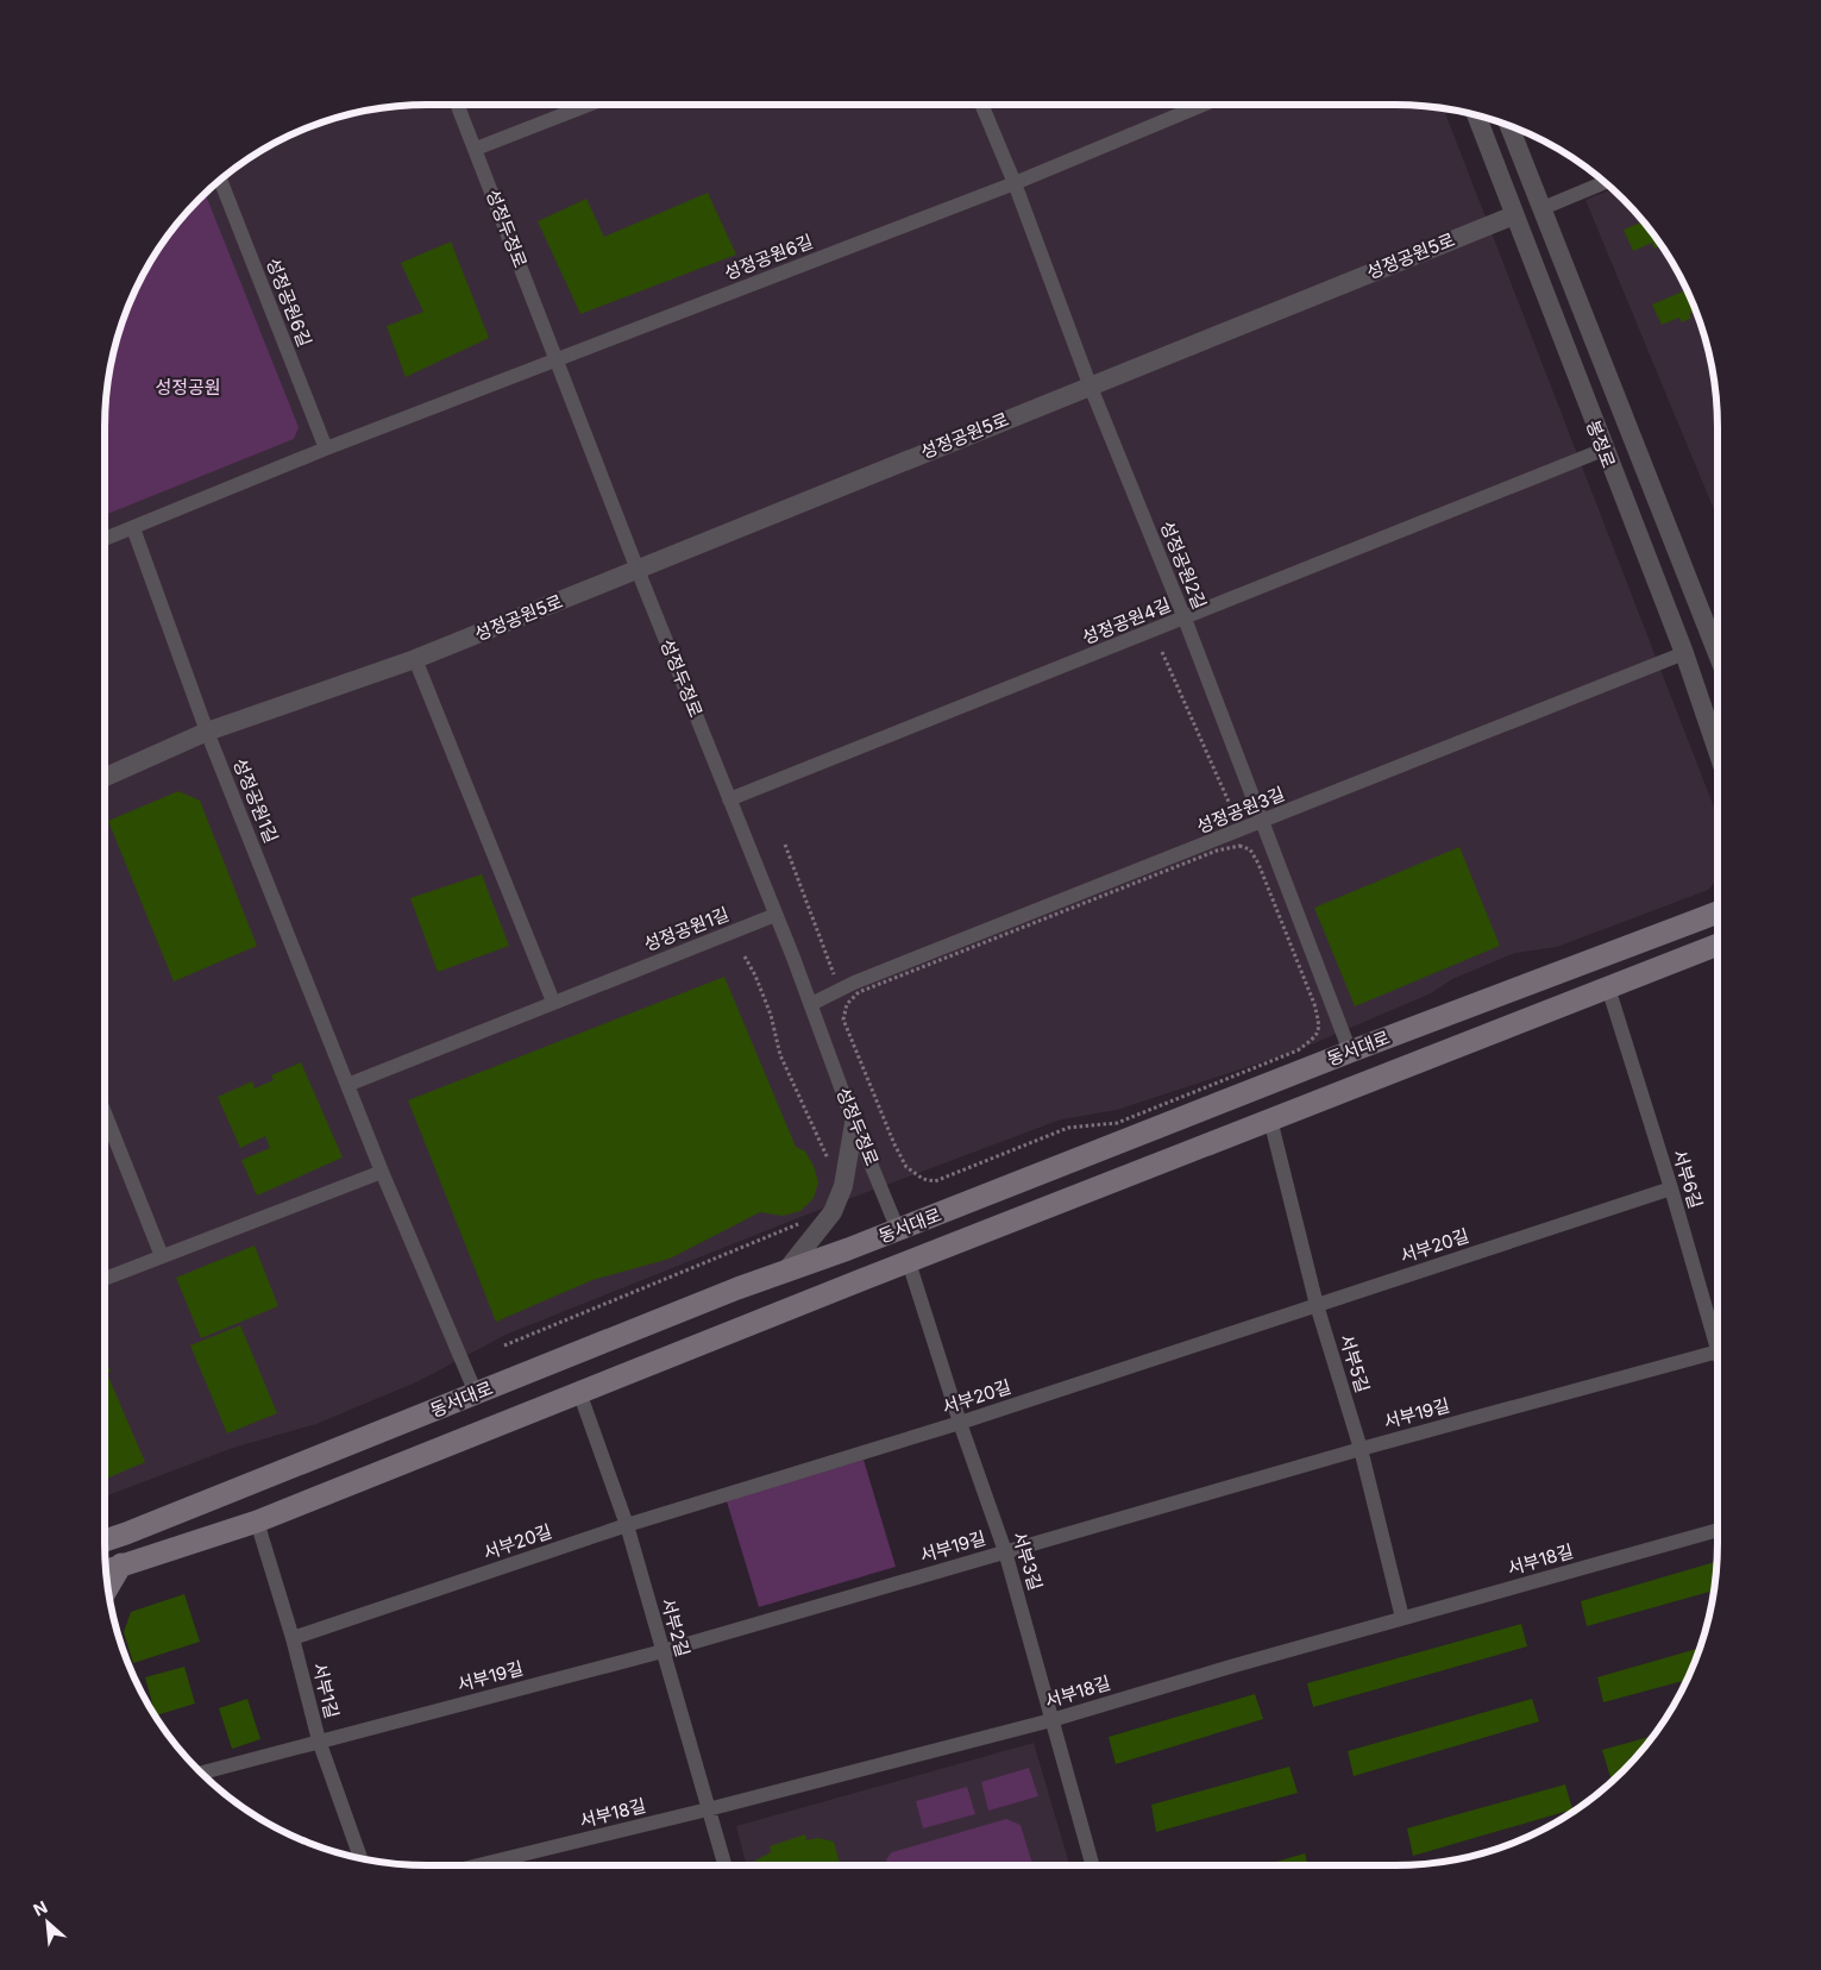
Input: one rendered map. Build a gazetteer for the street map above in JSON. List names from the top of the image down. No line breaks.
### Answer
{"streets":{"main road":["성정두정로","동서대로"],"street":["성정공원5로","성정공원6길","봉정로","성정공원2길","성정공원4길","성정공원1길","성정공원3길","서부6길","서부20길","서부5길","서부19길","서부18길","서부3길","서부2길","서부1길"]},"crossings":[["성정두정로","성정공원5로"],["성정두정로","성정공원6길"],["성정두정로","성정공원4길"],["성정두정로","성정공원1길"],["성정두정로","성정공원3길"],["성정두정로","동서대로"],["성정두정로","서부3길"],["성정공원5로","봉정로"],["성정공원5로","성정공원2길"],["성정공원5로","성정공원1길"],["성정공원6길","성정공원2길"],["성정공원6길","성정공원1길"],["봉정로","성정공원4길"],["봉정로","성정공원3길"],["성정공원2길","성정공원4길"],["성정공원2길","성정공원3길"],["성정공원2길","동서대로"],["성정공원1길","동서대로"],["동서대로","서부6길"],["동서대로","서부5길"],["동서대로","서부3길"],["동서대로","서부2길"],["동서대로","서부1길"],["서부6길","서부20길"],["서부20길","서부5길"],["서부20길","서부3길"],["서부20길","서부2길"],["서부20길","서부1길"],["서부5길","서부19길"],["서부5길","서부18길"],["서부19길","서부3길"],["서부19길","서부2길"],["서부19길","서부1길"],["서부18길","서부3길"],["서부18길","서부2길"]],"parks":["성정공원"],"north":"top left"}
